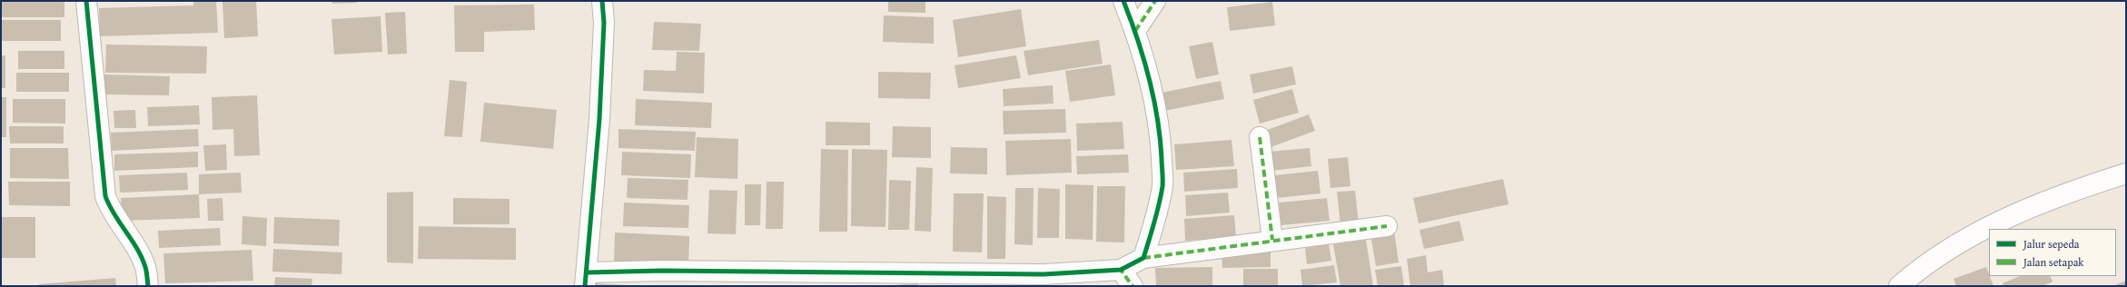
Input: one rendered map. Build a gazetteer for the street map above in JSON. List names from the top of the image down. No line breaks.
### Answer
{"legend":["Jalur sepeda","Jalan setapak"]}
